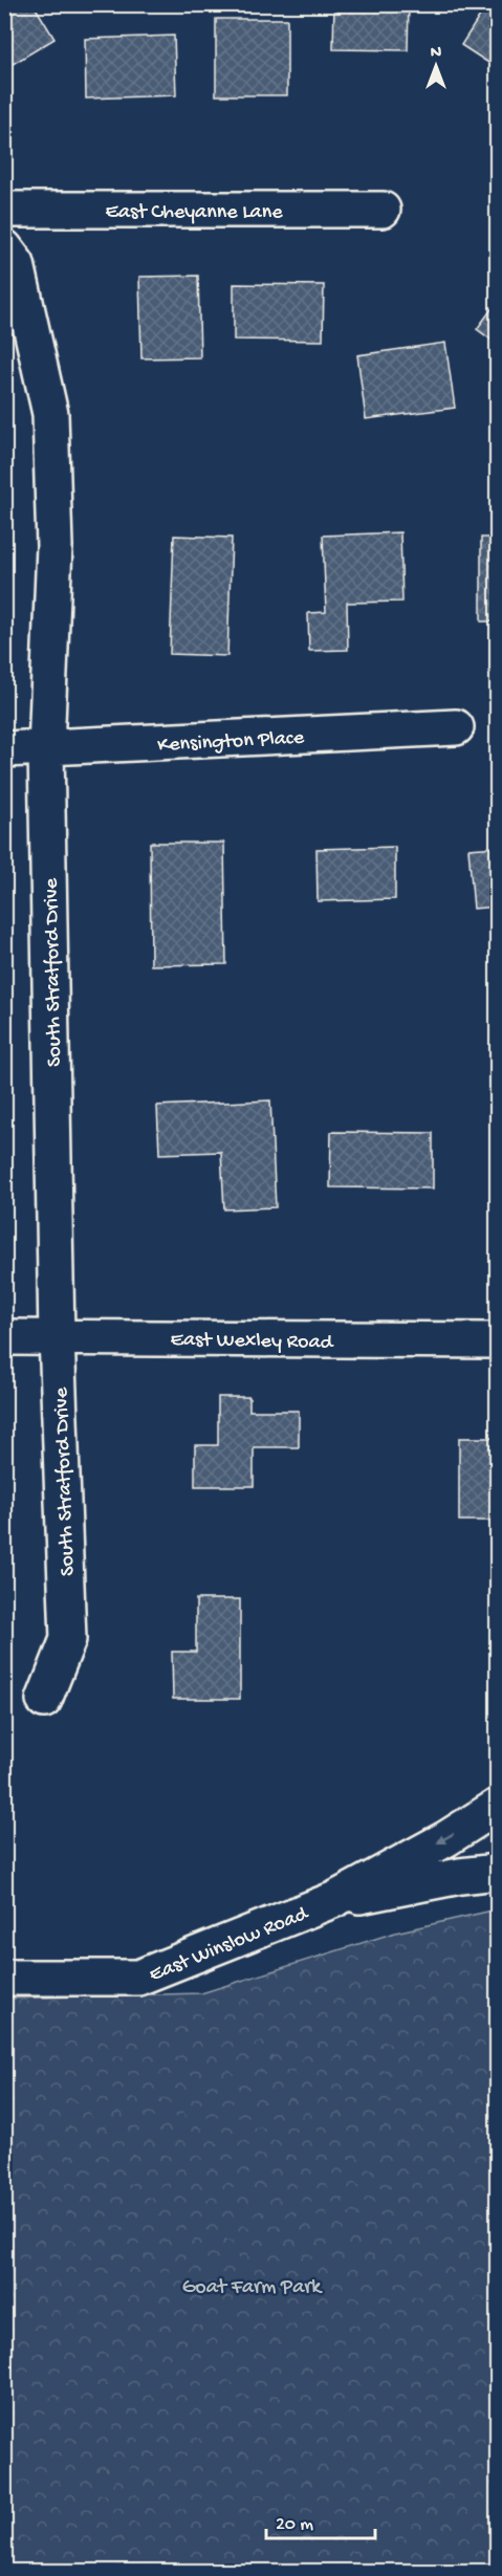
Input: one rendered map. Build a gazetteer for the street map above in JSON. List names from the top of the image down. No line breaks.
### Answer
{"streets":{"street":["East Cheyanne Lane","Kensington Place","South Stratford Drive","East Wexley Road","East Winslow Road"]},"crossings":[["Kensington Place","South Stratford Drive"],["South Stratford Drive","East Wexley Road"]],"parks":["Goat Farm Park"],"scale_bar":"20 m","north":"top"}
